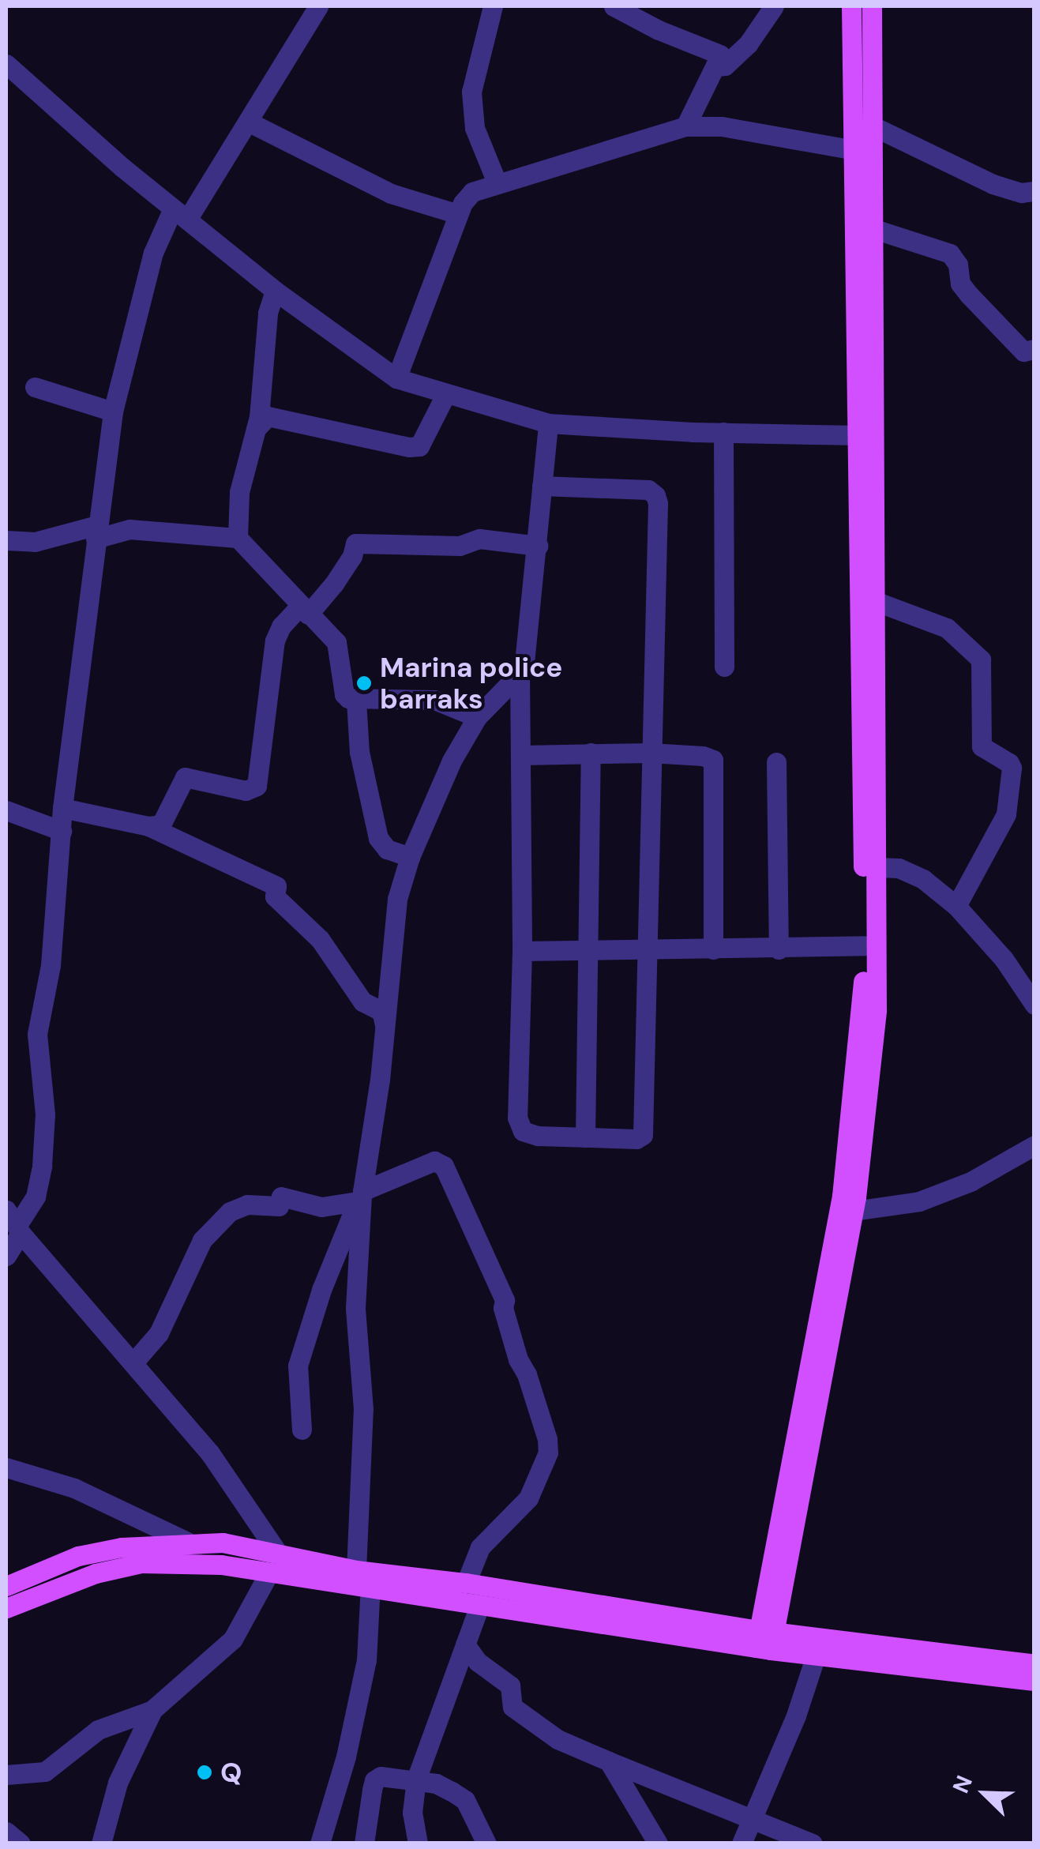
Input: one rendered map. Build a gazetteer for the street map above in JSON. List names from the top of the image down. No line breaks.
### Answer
{"places":["Marina police barraks","Q"],"north":"top left"}
